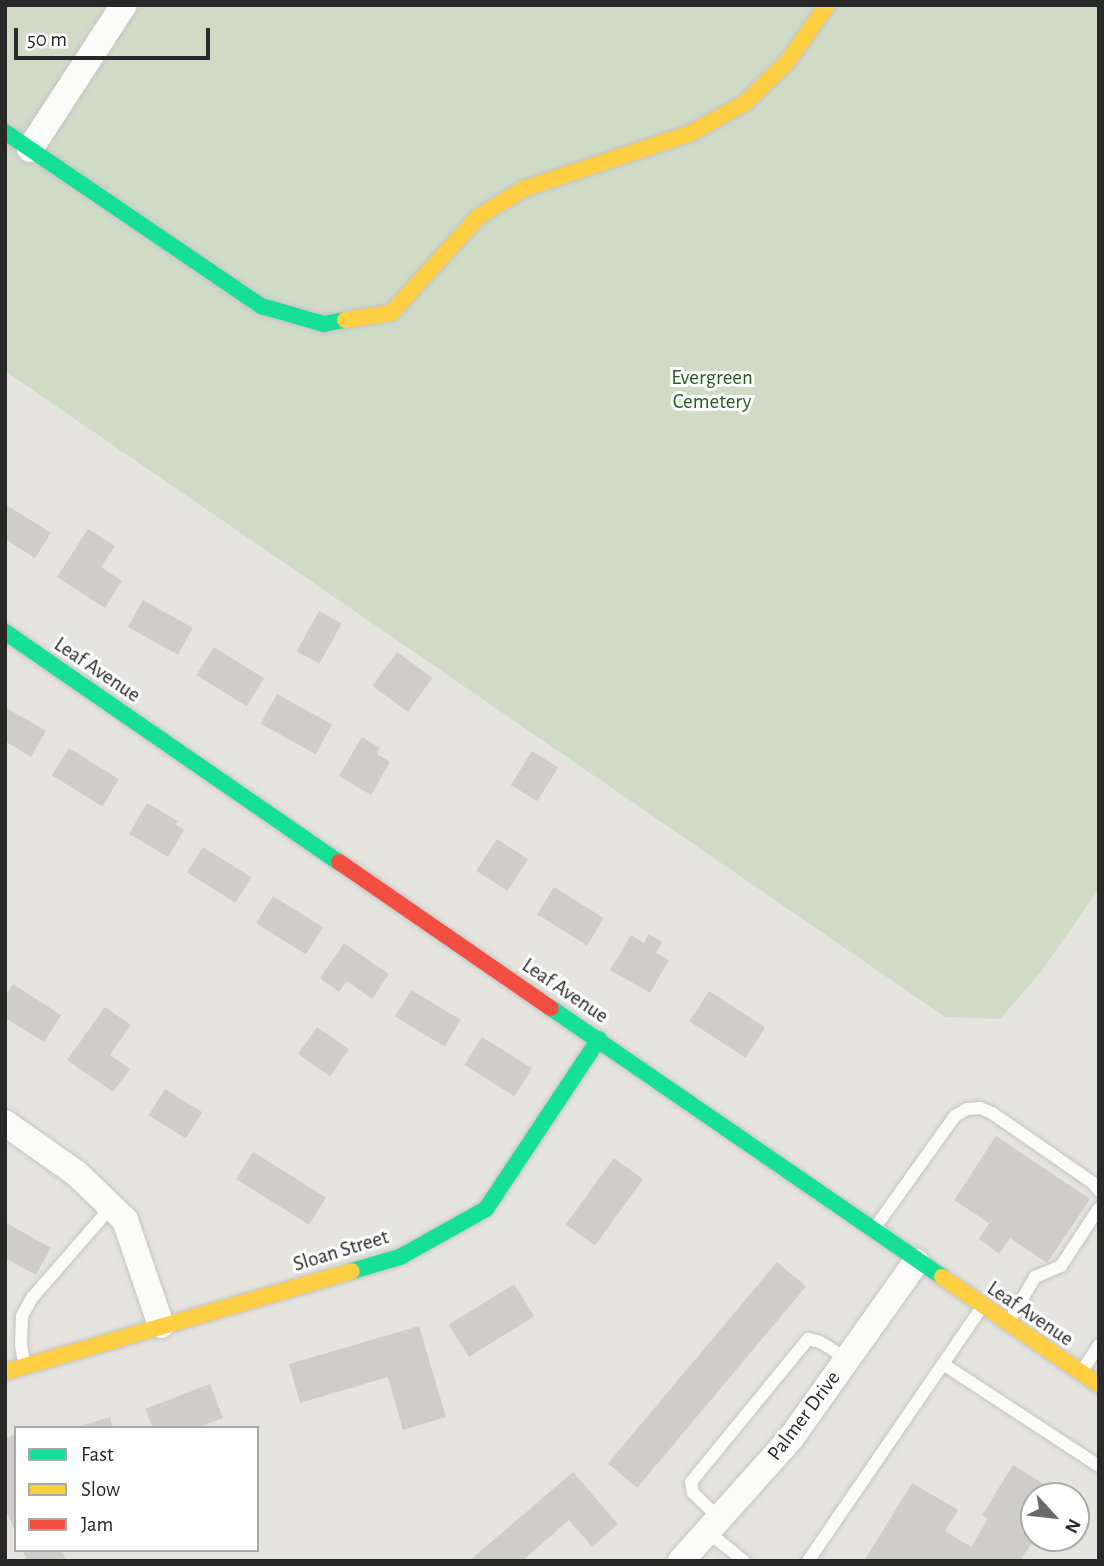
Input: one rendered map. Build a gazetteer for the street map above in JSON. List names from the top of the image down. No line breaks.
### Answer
{"streets":{"street":["Leaf Avenue","Sloan Street","Palmer Drive"]},"crossings":[["Leaf Avenue","Sloan Street"],["Leaf Avenue","Palmer Drive"]],"parks":["Evergreen Cemetery"],"legend":["Fast","Slow","Jam"],"scale_bar":"50 m","north":"bottom right"}
